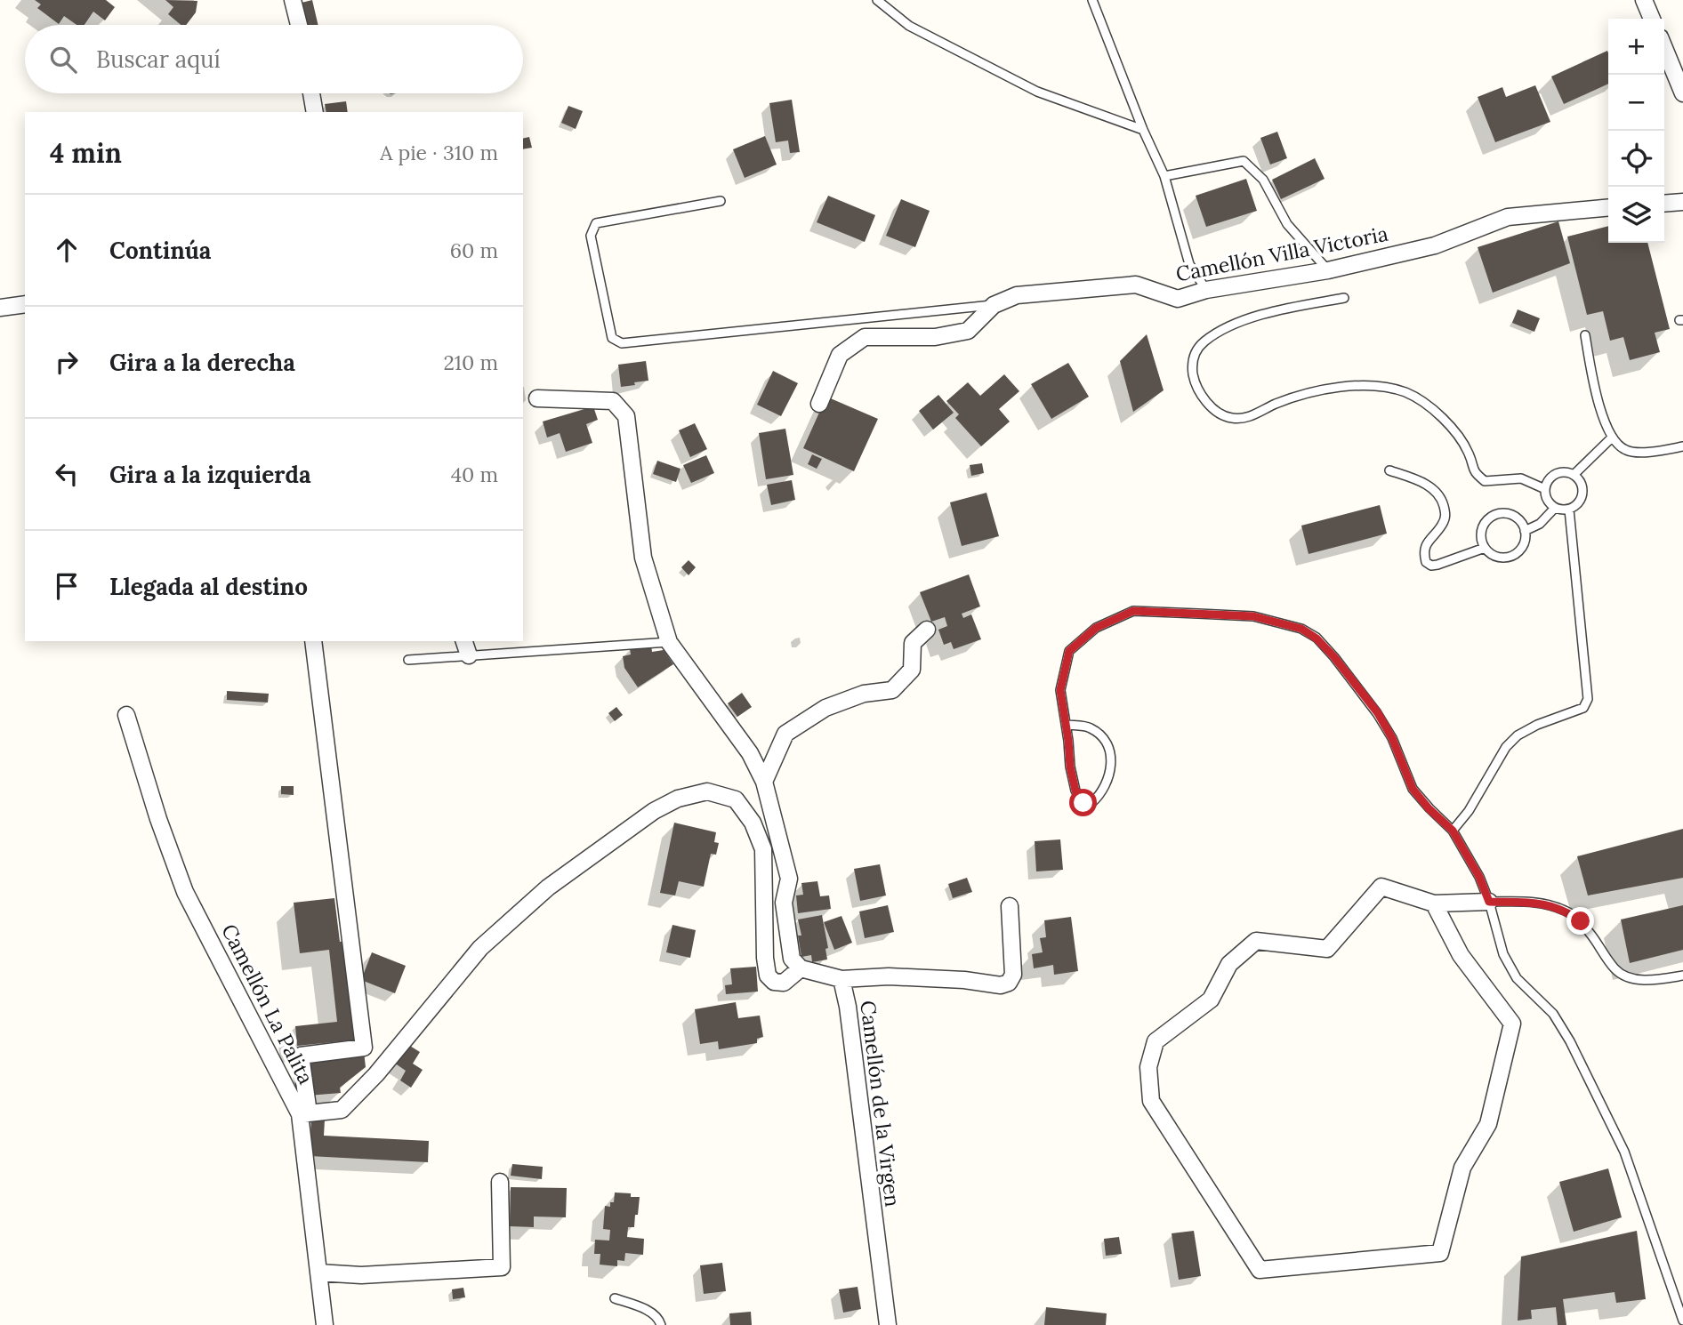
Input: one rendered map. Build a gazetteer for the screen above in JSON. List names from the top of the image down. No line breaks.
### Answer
{"streets":{"street":["Camellón Villa Victoria","Camellón La Palita","Camellón de la Virgen"]},"page":{"map_buttons":["+","−"],"search":"Buscar aquí","heading":["4 min","A pie · 310 m"],"list":[["Continúa","60 m"],["Gira a la derecha","210 m"],["Gira a la izquierda","40 m"],"Llegada al destino"]}}
